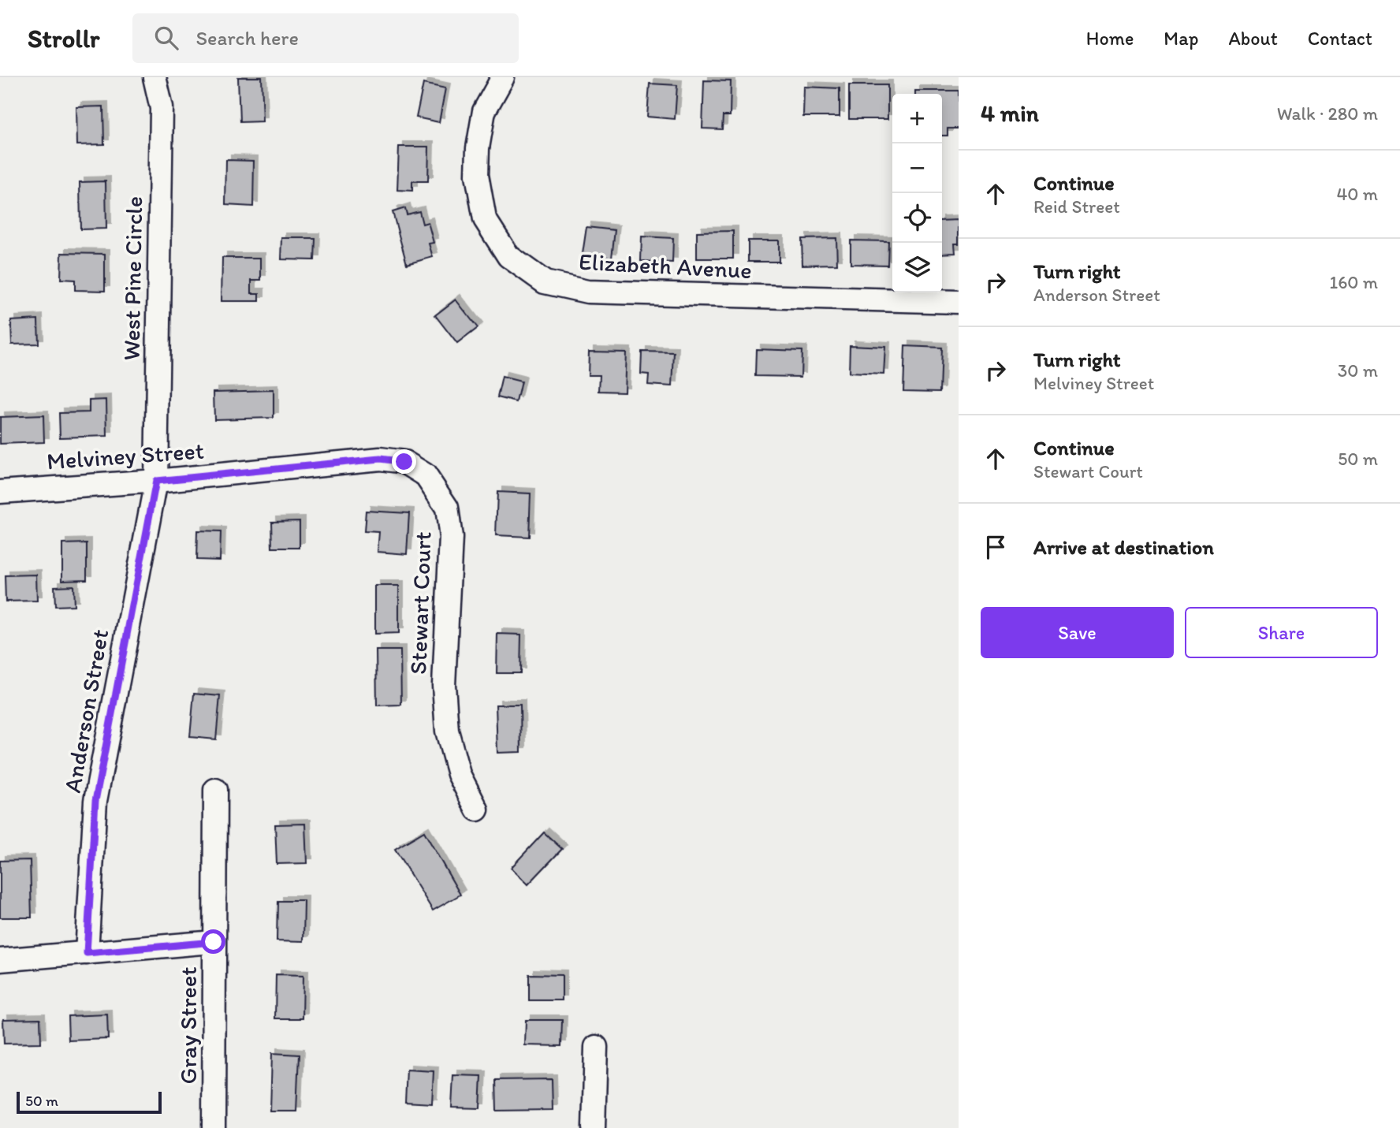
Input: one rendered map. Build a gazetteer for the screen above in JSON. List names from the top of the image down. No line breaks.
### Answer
{"streets":{"street":["Elizabeth Avenue","West Pine Circle","Melviney Street","Stewart Court","Anderson Street","Gray Street"]},"crossings":[["West Pine Circle","Melviney Street"],["West Pine Circle","Anderson Street"],["Melviney Street","Stewart Court"],["Melviney Street","Anderson Street"]],"scale_bar":"50 m","page":{"header":"Strollr","search":"Search here","nav":["Home","Map","About","Contact"],"heading":["4 min","Walk · 280 m"],"map_buttons":["+","−"],"list":[["Continue","Reid Street","40 m"],["Turn right","Anderson Street","160 m"],["Turn right","Melviney Street","30 m"],["Continue","Stewart Court","50 m"],"Arrive at destination"],"buttons":["Save","Share"],"scale":"50 m"}}
